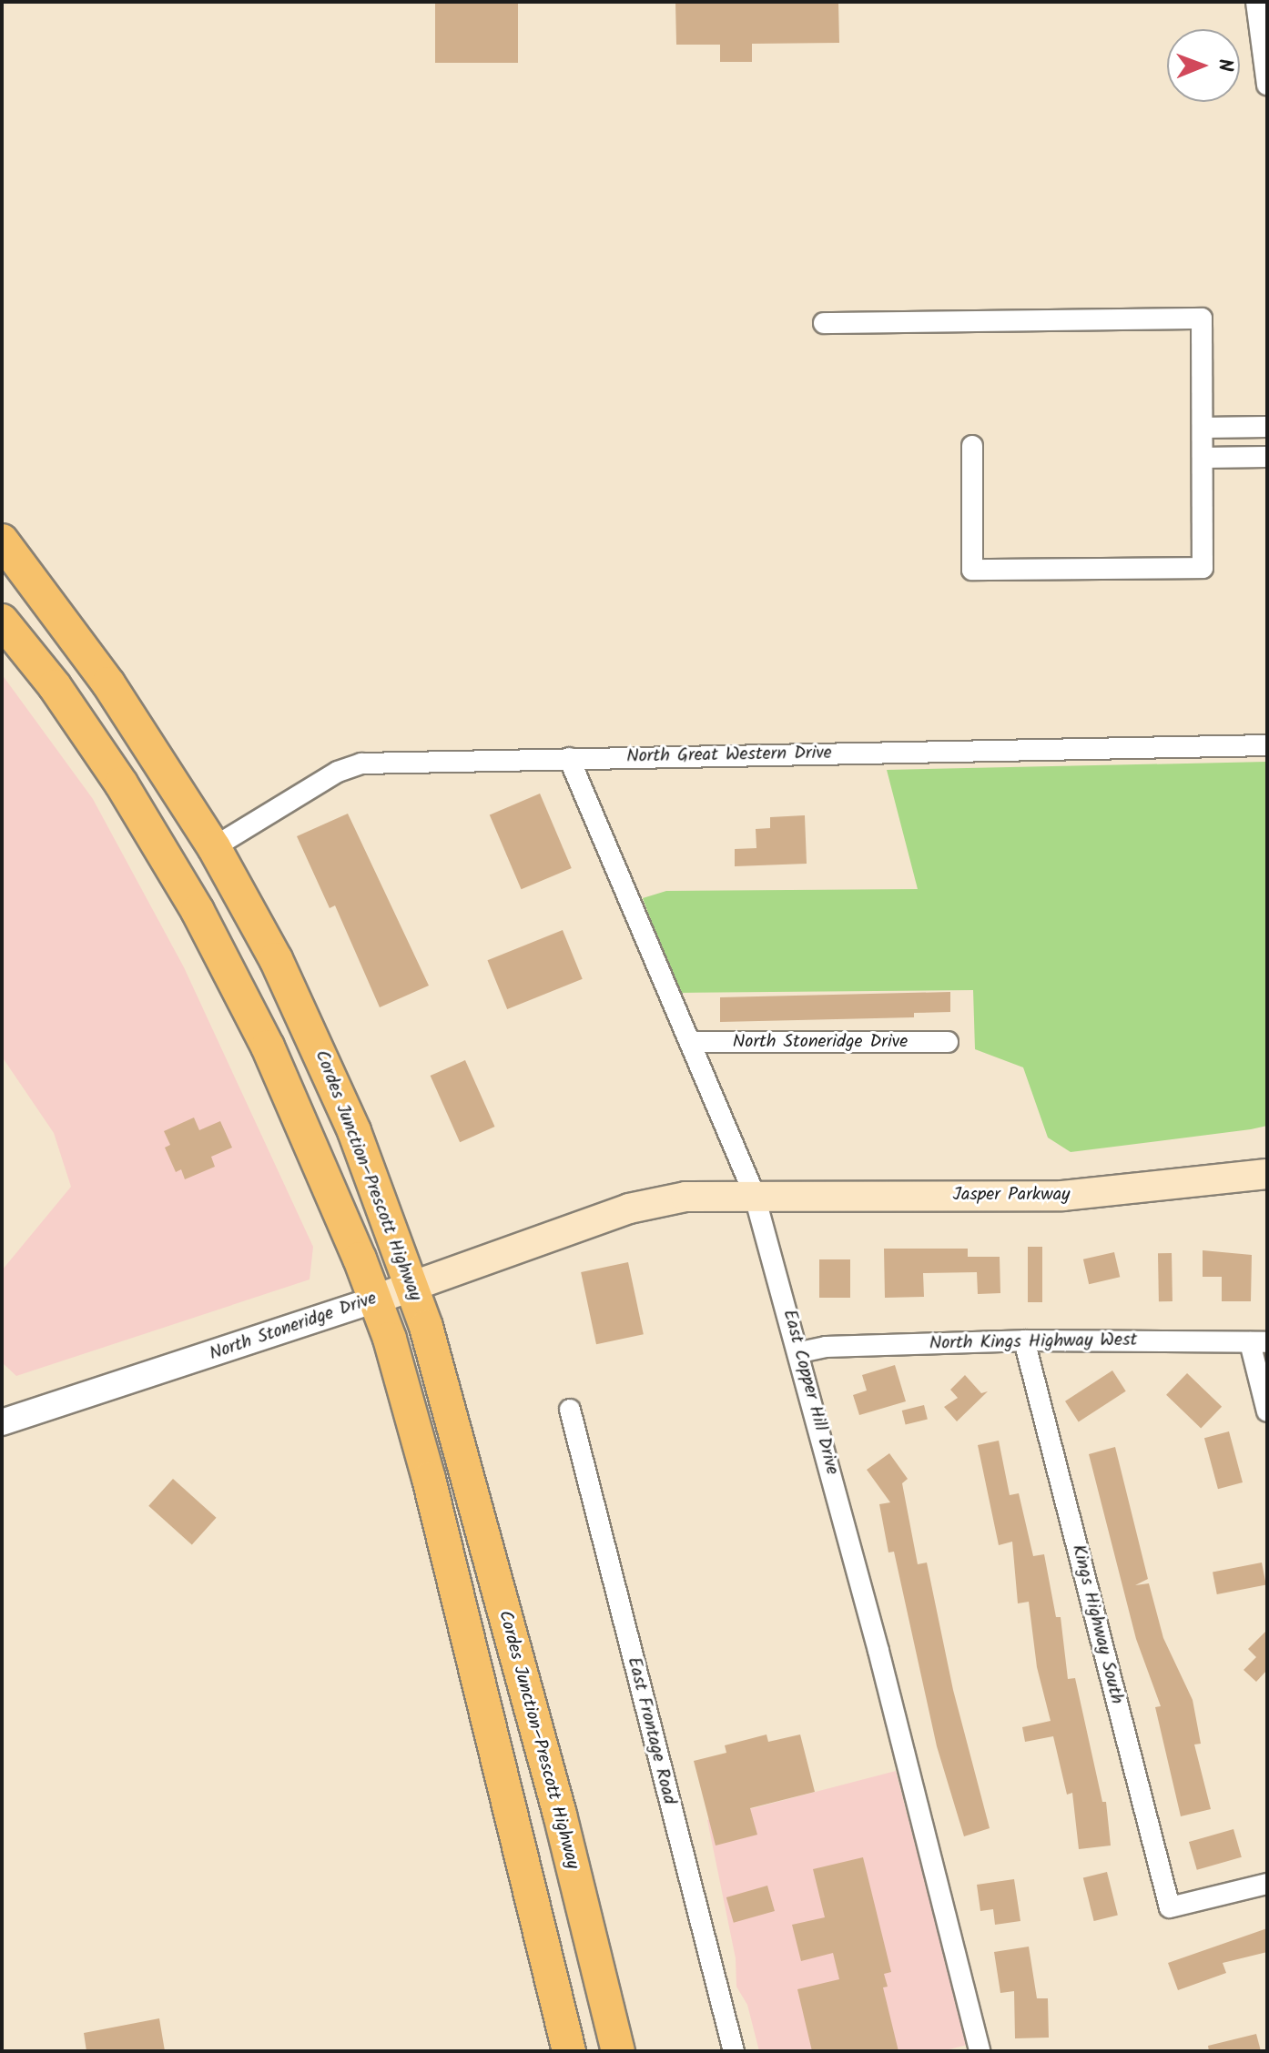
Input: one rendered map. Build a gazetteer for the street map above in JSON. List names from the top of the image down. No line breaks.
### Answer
{"streets":{"main road":["North Stoneridge Drive","Cordes Junction–Prescott Highway","Jasper Parkway"],"street":["North Great Western Drive","North Kings Highway West","East Copper Hill Drive","Kings Highway South","East Frontage Road"]},"crossings":[["North Great Western Drive","Cordes Junction–Prescott Highway"],["North Great Western Drive","East Copper Hill Drive"],["North Stoneridge Drive","Cordes Junction–Prescott Highway"],["North Stoneridge Drive","Jasper Parkway"],["North Stoneridge Drive","East Copper Hill Drive"],["Jasper Parkway","East Copper Hill Drive"],["North Kings Highway West","East Copper Hill Drive"],["North Kings Highway West","Kings Highway South"]],"north":"right"}
